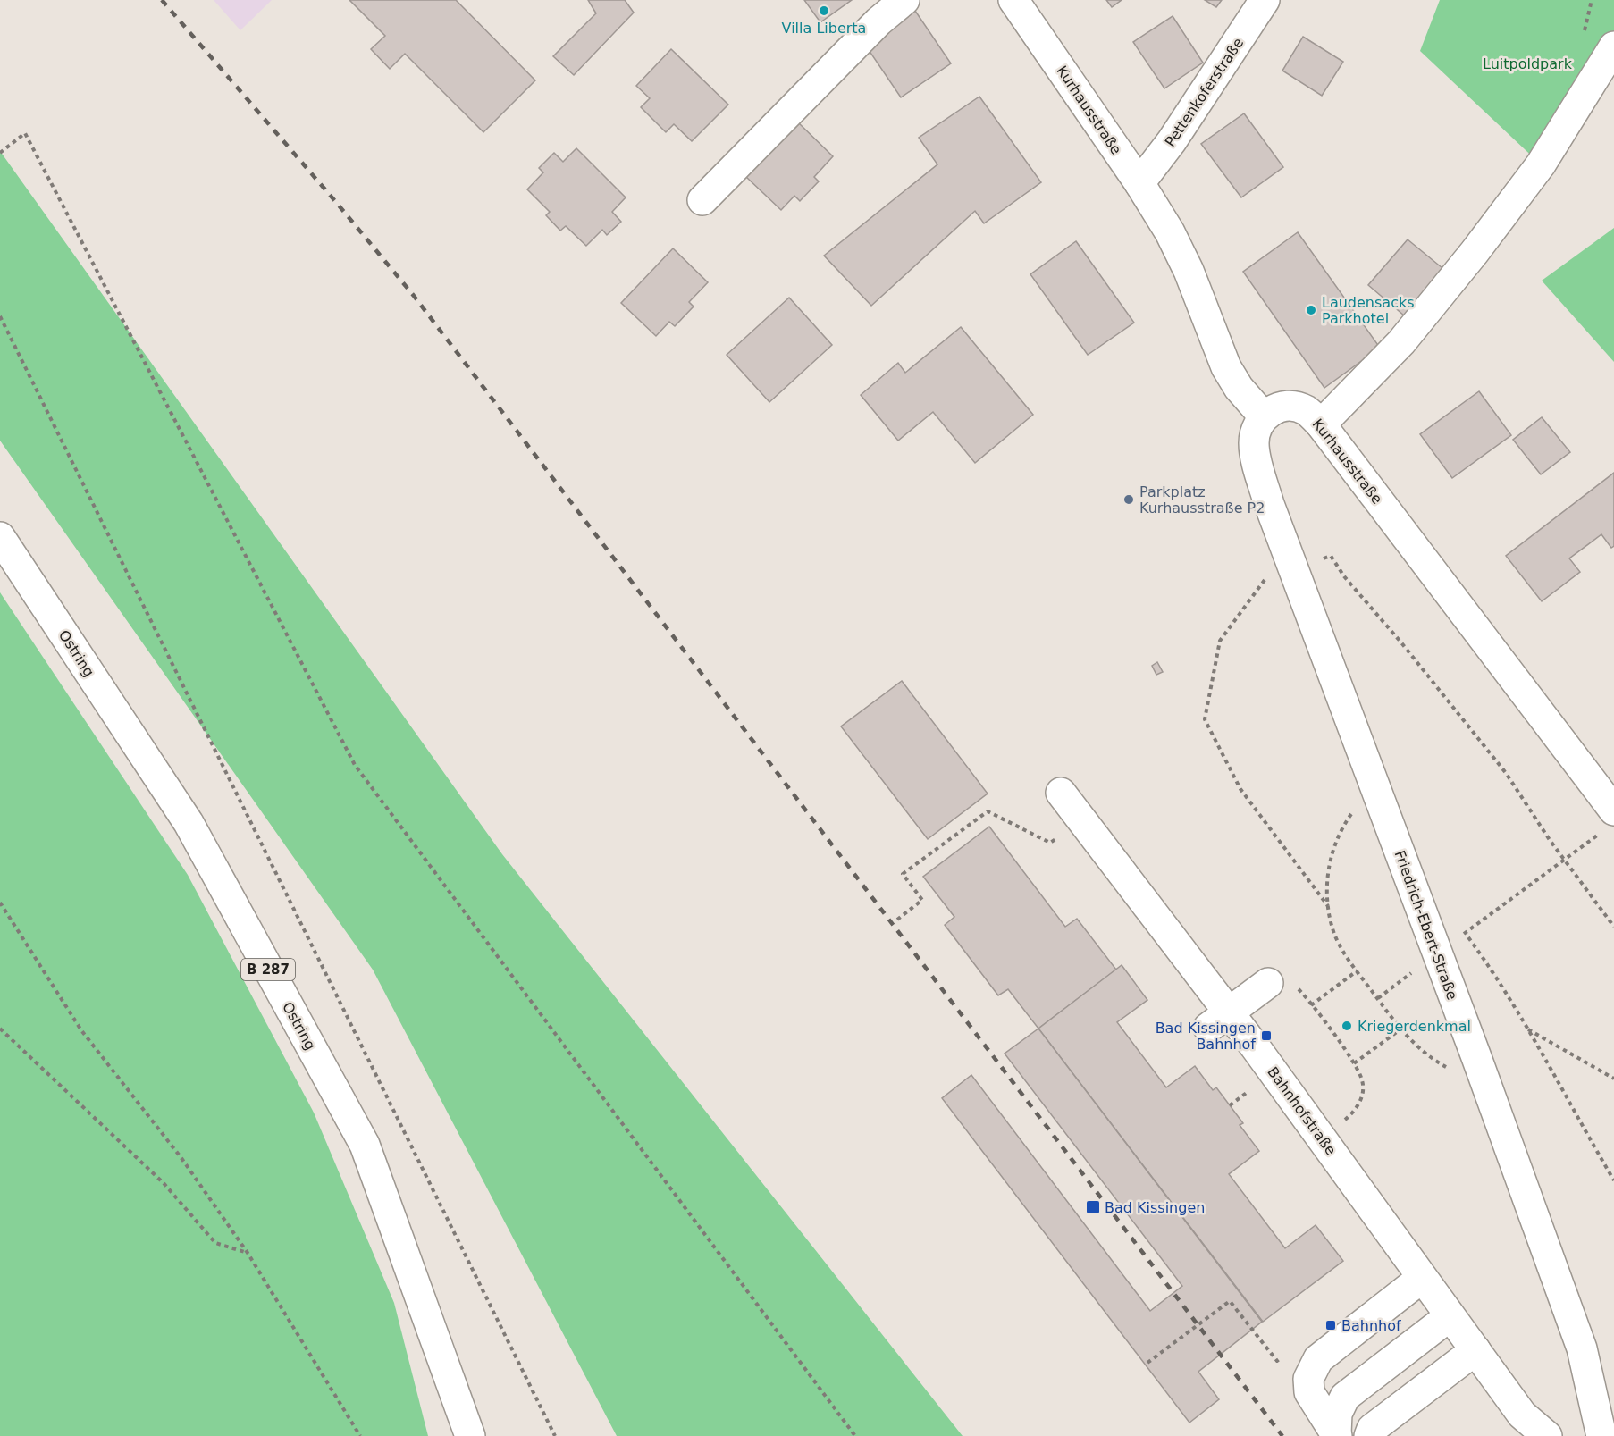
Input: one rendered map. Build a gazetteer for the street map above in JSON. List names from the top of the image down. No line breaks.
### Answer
{"streets":{"street":["Pettenkoferstraße","Kurhausstraße","Ostring","Friedrich-Ebert-Straße","B 287","Bahnhofstraße"]},"crossings":[["Pettenkoferstraße","Kurhausstraße"],["Kurhausstraße","Friedrich-Ebert-Straße"]],"parks":["Luitpoldpark"],"places":{"other":["Villa Liberta","Laudensacks Parkhotel","Parkplatz Kurhausstraße P2","Kriegerdenkmal"],"transit":["Bad Kissingen Bahnhof","Bad Kissingen","Bahnhof"]}}
